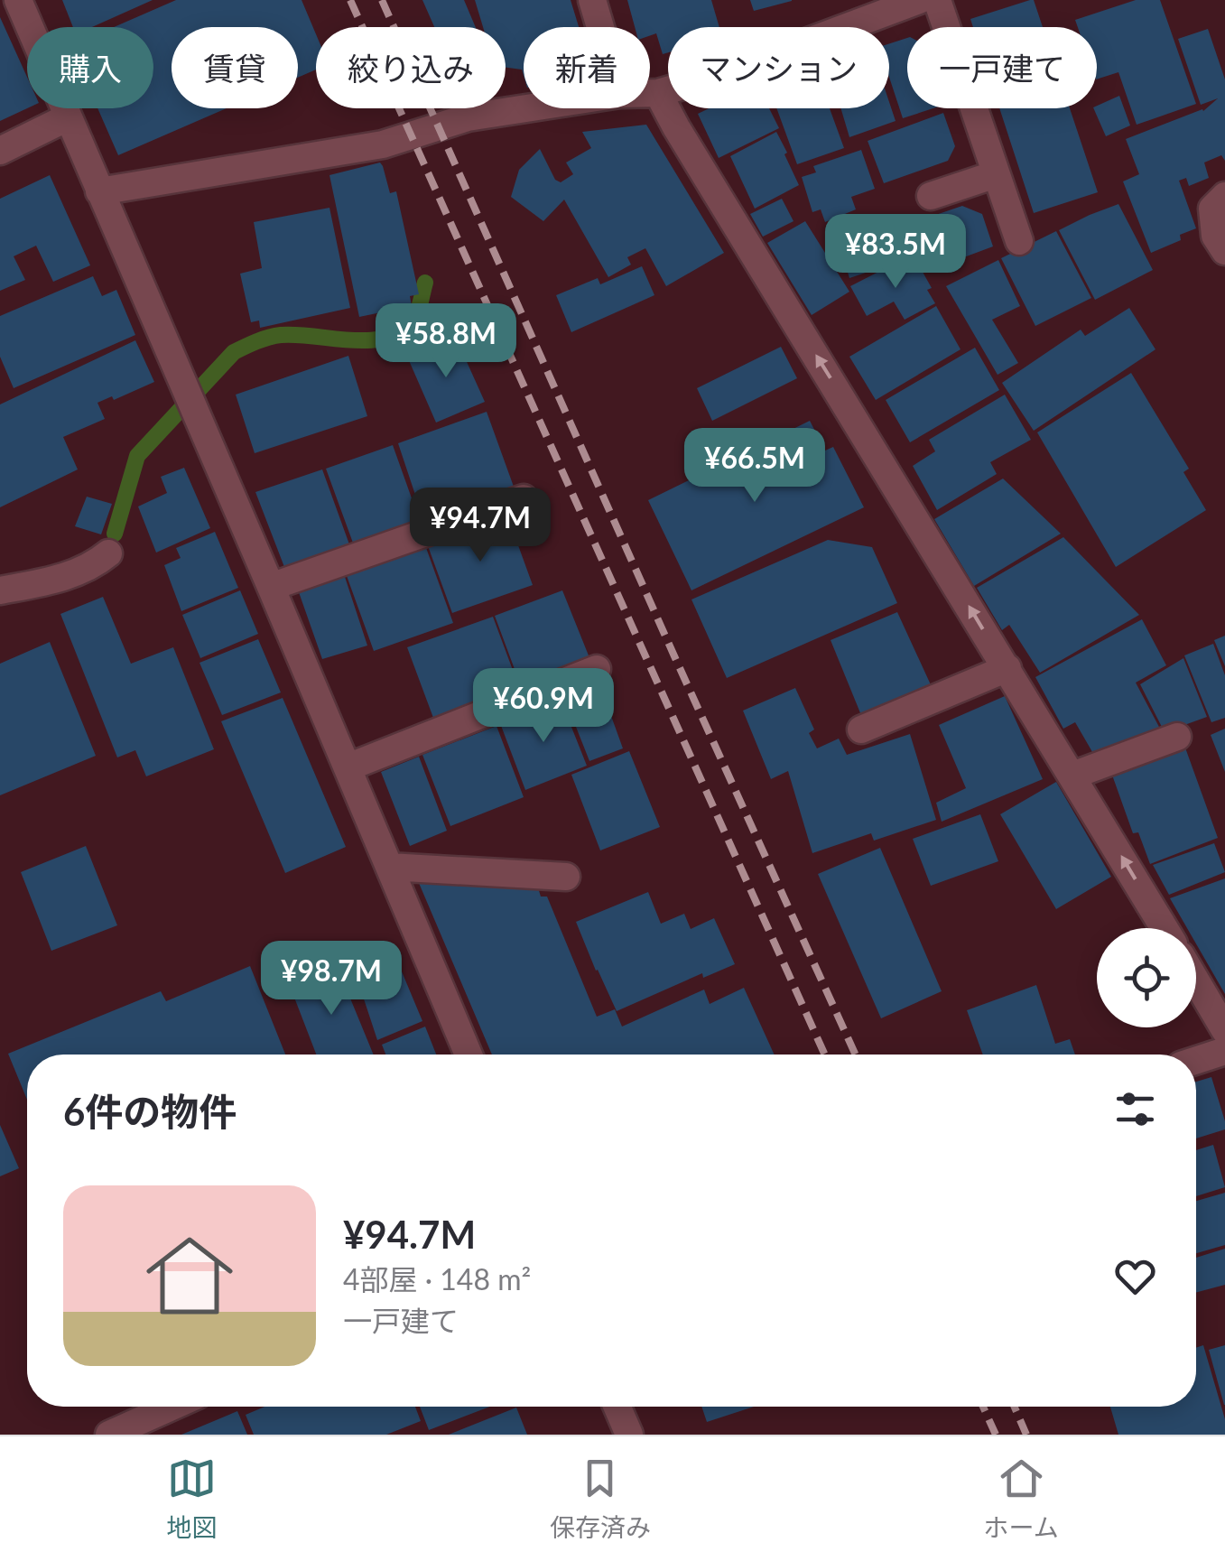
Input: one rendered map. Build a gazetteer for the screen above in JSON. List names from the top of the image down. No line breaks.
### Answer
{"page":{"chip":["購入","賃貸","絞り込み","新着","マンション","一戸建て"],"price":["¥83.5M","¥58.8M","¥66.5M","¥94.7M","¥60.9M","¥98.7M"],"heading":"6件の物件","list":[{"name":"¥94.7M","note":"4部屋 · 148 m² · 一戸建て"}],"tabs":["地図","保存済み","ホーム"]}}
